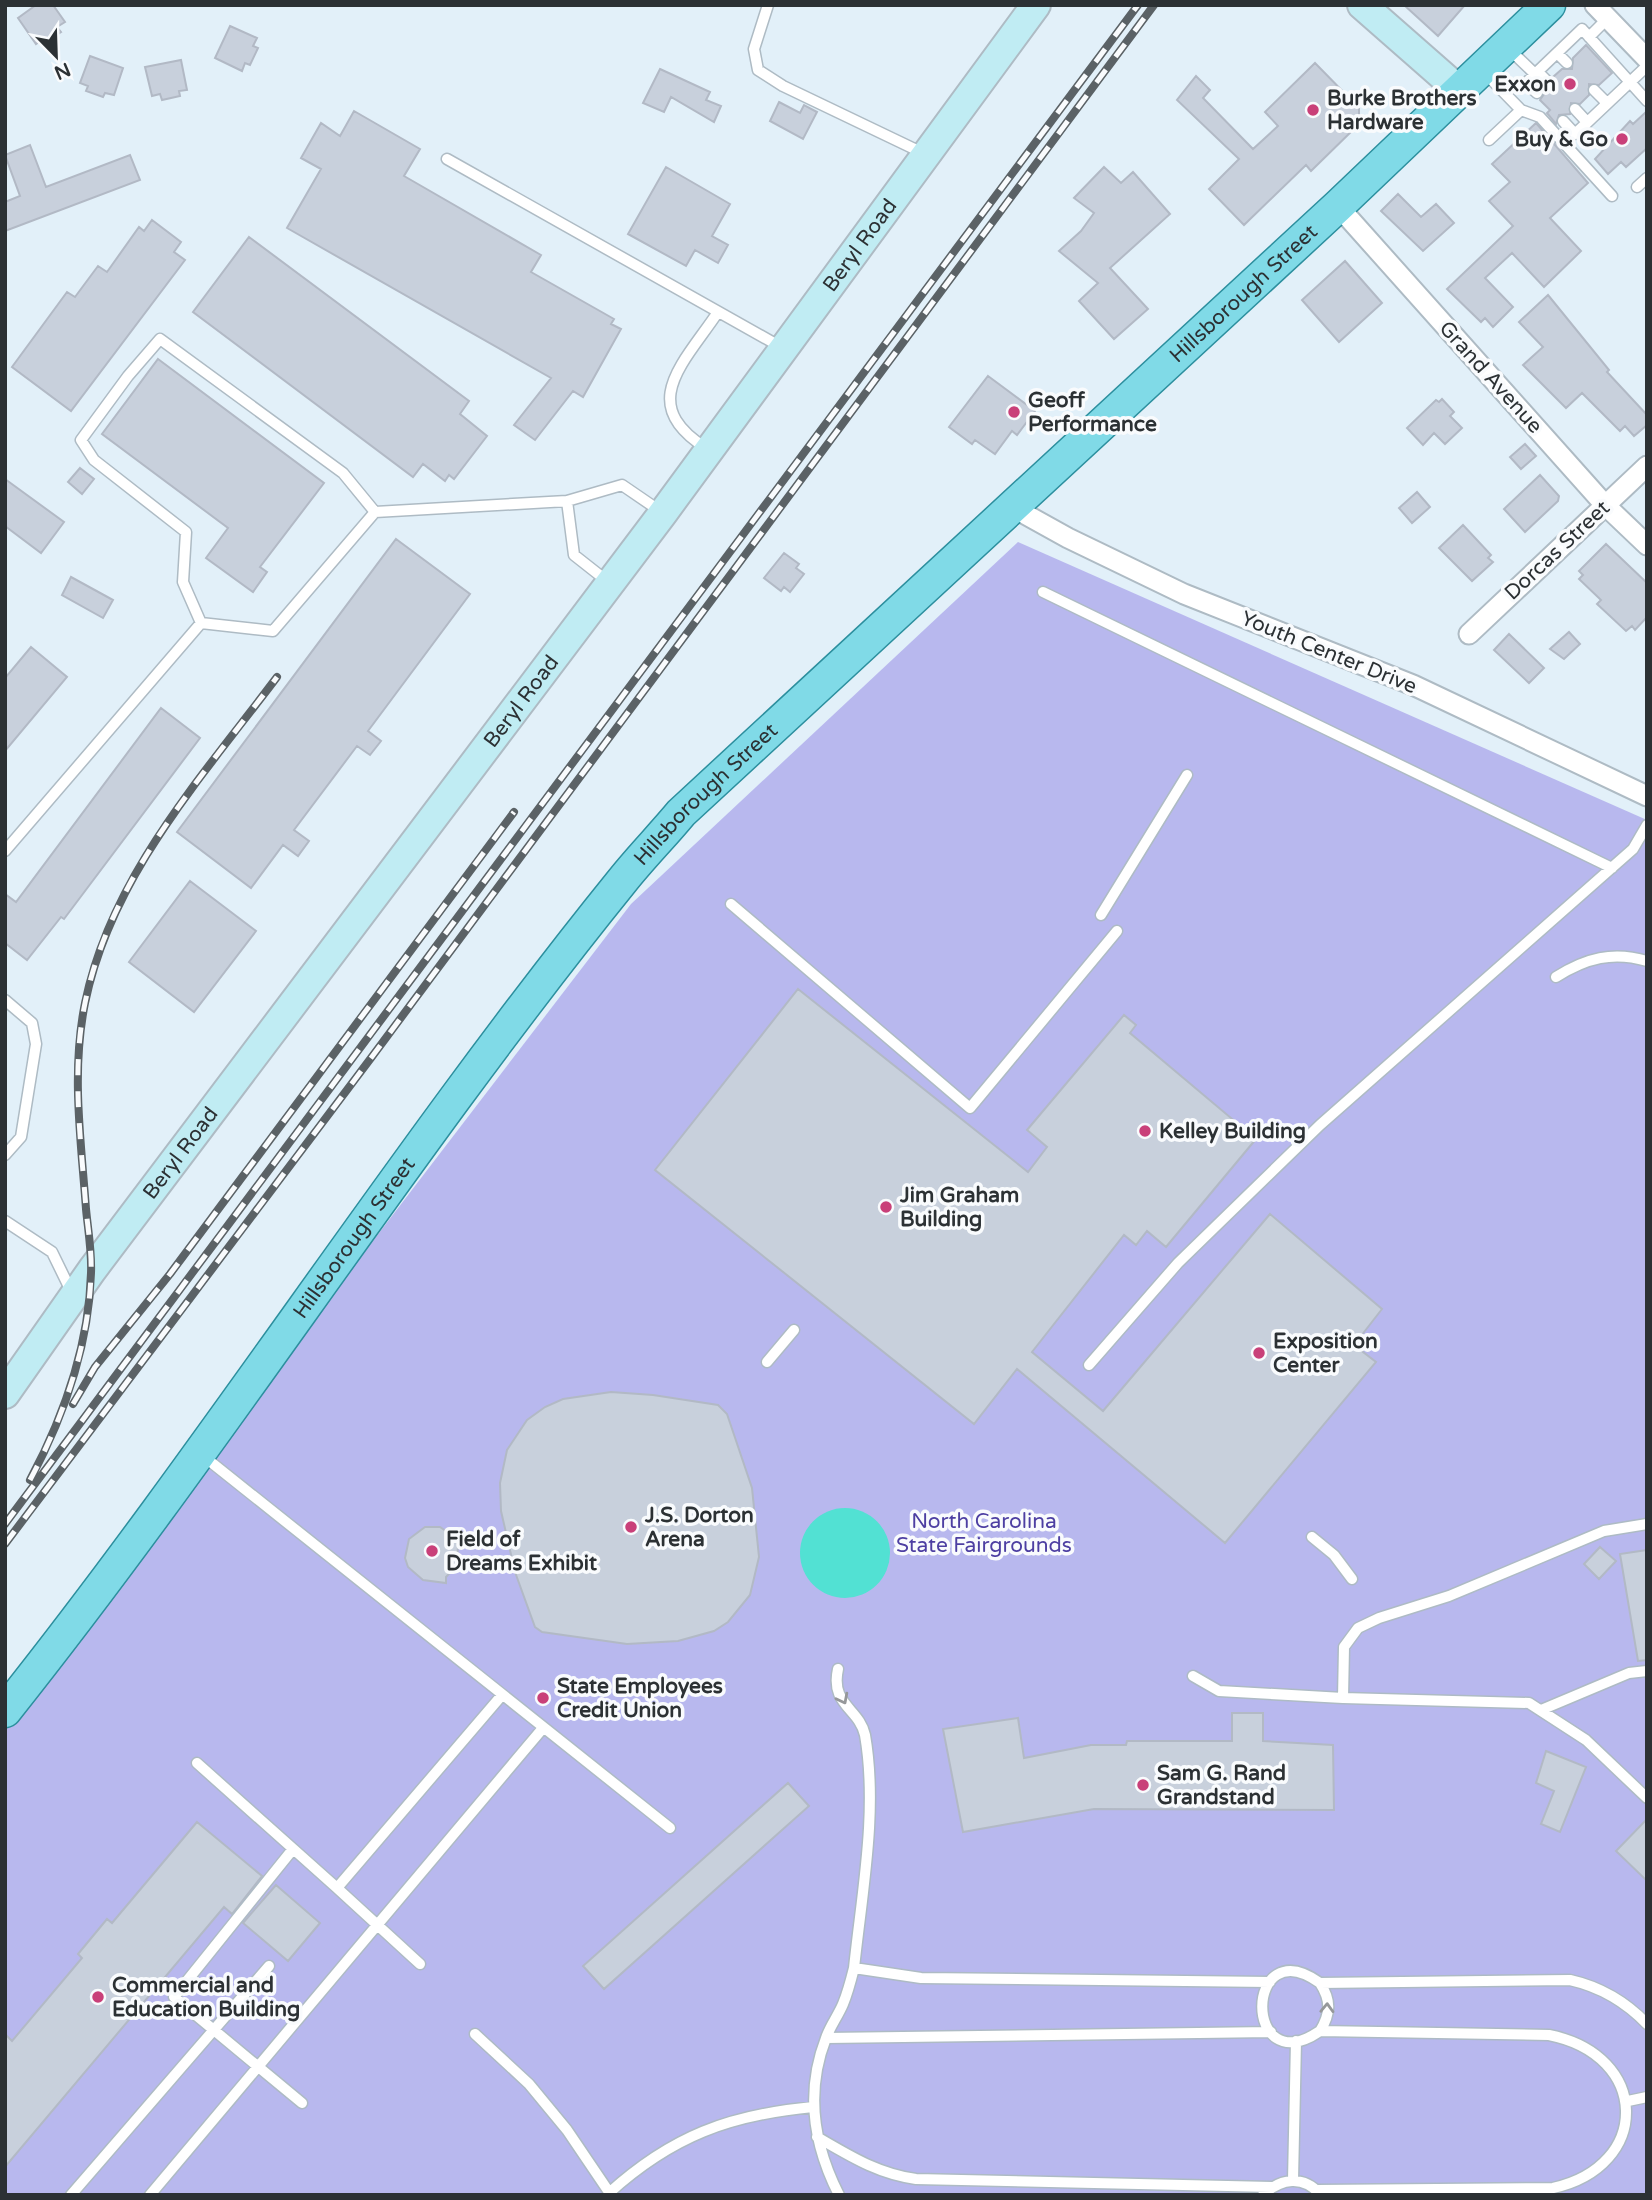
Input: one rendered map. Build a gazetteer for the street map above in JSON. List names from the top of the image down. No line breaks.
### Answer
{"streets":{"main road":["Hillsborough Street"],"street":["Beryl Road","Grand Avenue","Dorcas Street","Youth Center Drive"]},"crossings":[["Hillsborough Street","Grand Avenue"],["Hillsborough Street","Youth Center Drive"],["Grand Avenue","Dorcas Street"]],"parks":["North Carolina State Fairgrounds"],"places":["Exxon","Burke Brothers Hardware","Buy & Go","Geoff Performance","Kelley Building","Jim Graham Building","Exposition Center","J.S. Dorton Arena","Field of Dreams Exhibit","State Employees Credit Union","Sam G. Rand Grandstand","Commercial and Education Building"],"north":"bottom right"}
